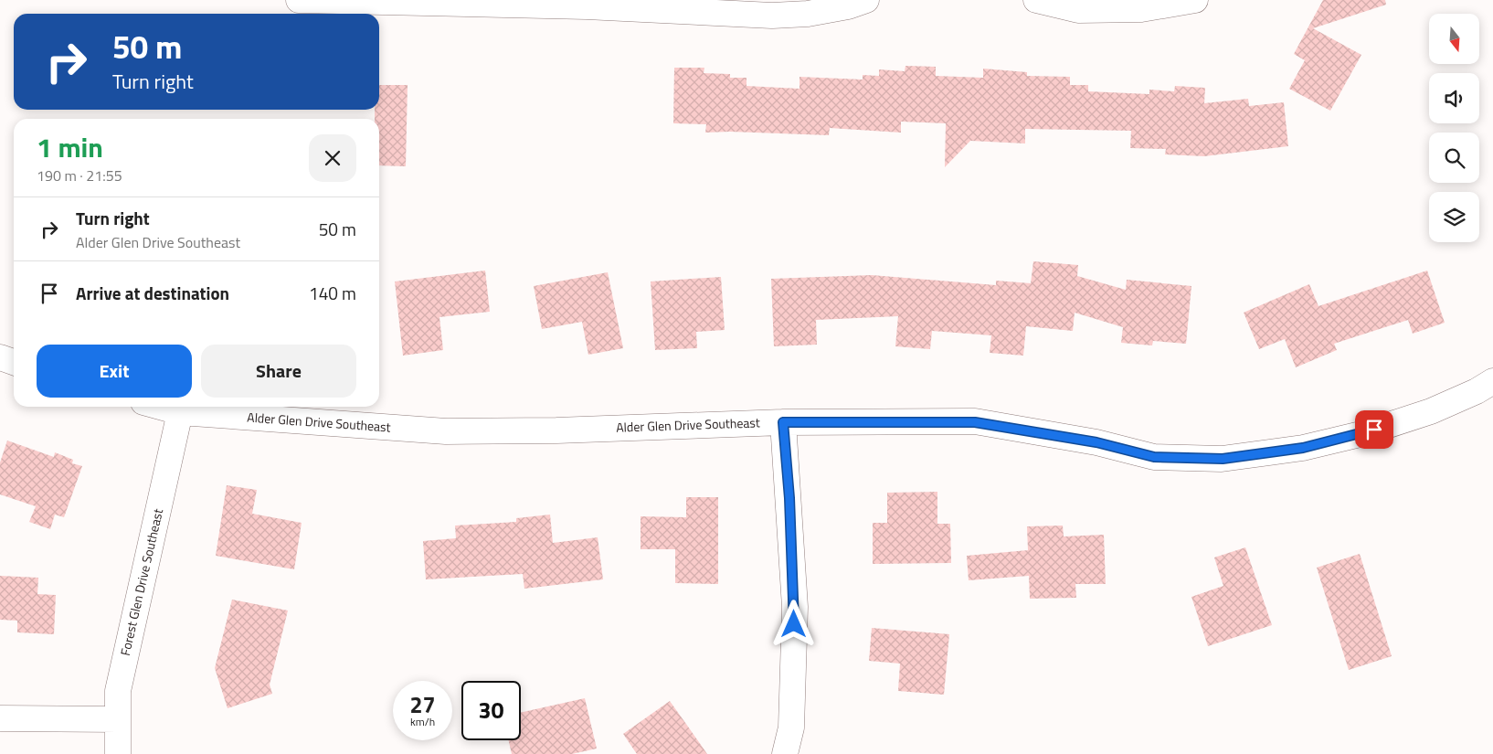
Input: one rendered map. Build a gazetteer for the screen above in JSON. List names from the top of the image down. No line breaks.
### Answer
{"streets":{"street":["Alder Glen Drive Southeast","Forest Glen Drive Southeast"]},"crossings":[["Alder Glen Drive Southeast","Forest Glen Drive Southeast"]],"north":"bottom","page":{"turn":["50 m","Turn right"],"heading":["1 min","190 m · 21:55"],"list":[{"name":"Turn right","note":"Alder Glen Drive Southeast","value":"50 m"},{"name":"Arrive at destination","value":"140 m"}],"buttons":["Exit","Share"],"speed":"27 km/h","limit":"30"}}
